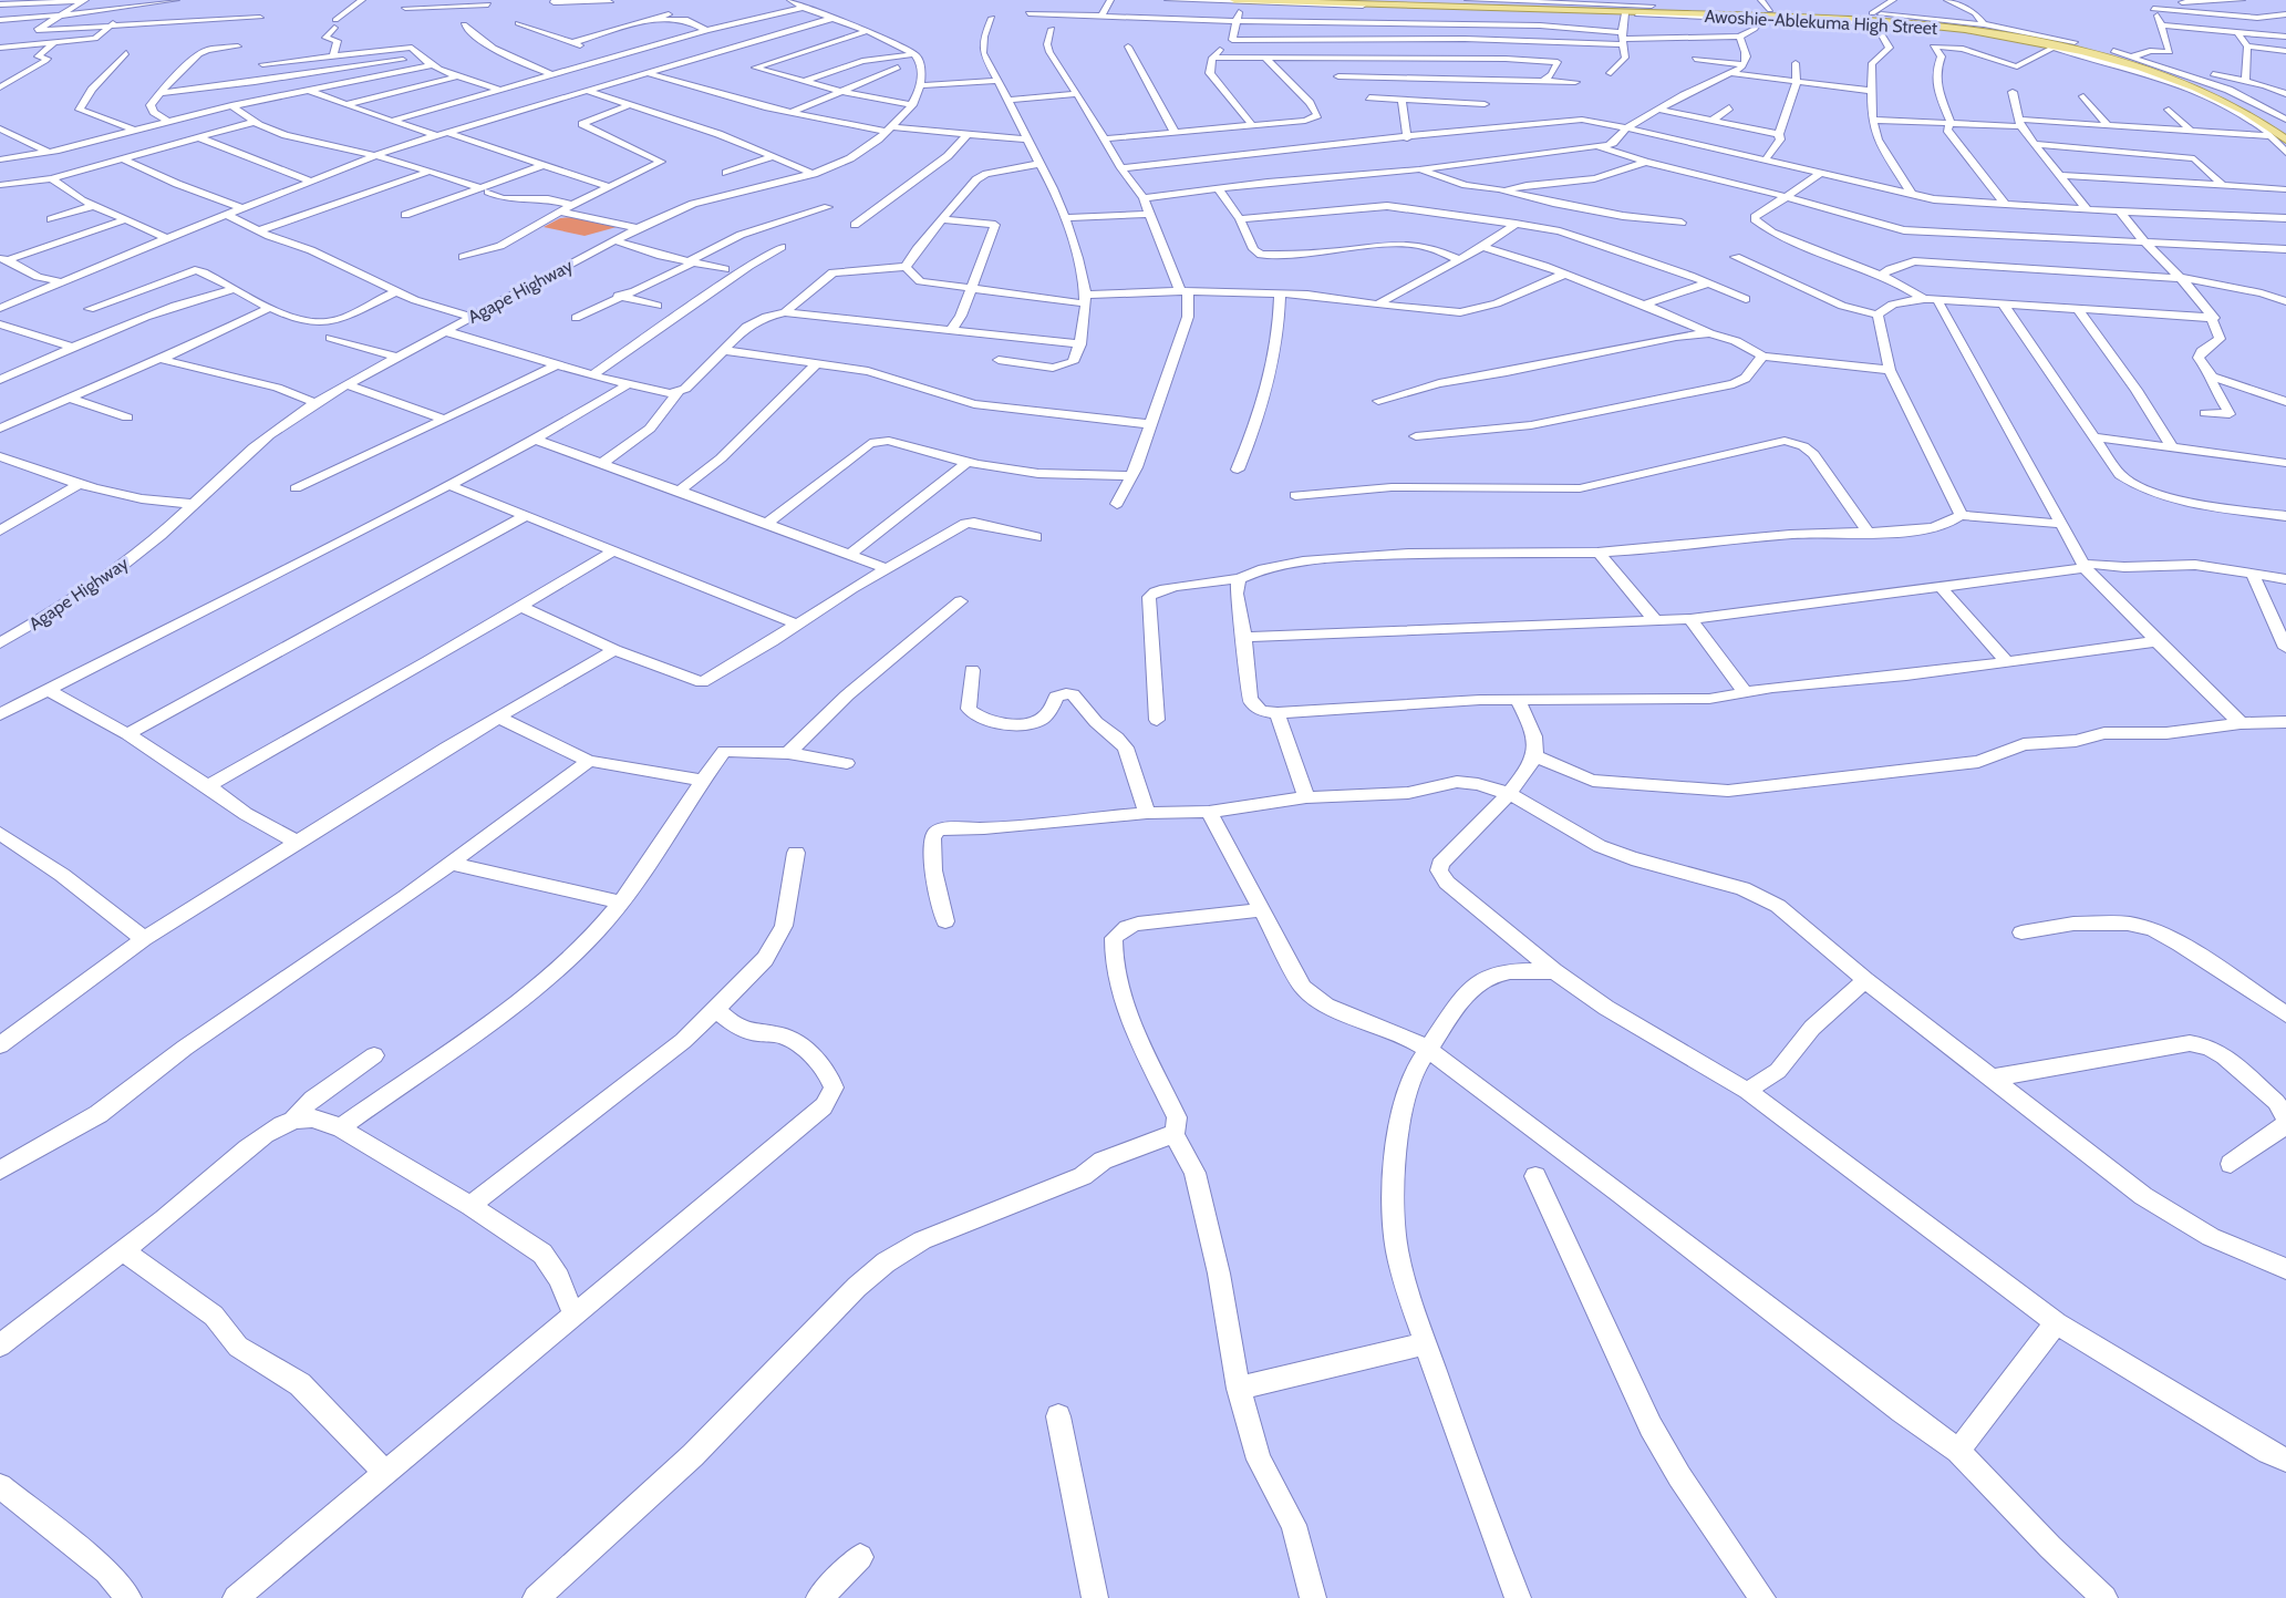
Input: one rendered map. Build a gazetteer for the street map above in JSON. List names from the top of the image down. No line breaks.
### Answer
{"streets":{"main road":["Awoshie-Ablekuma High Street"],"street":["Agape Highway"]}}
